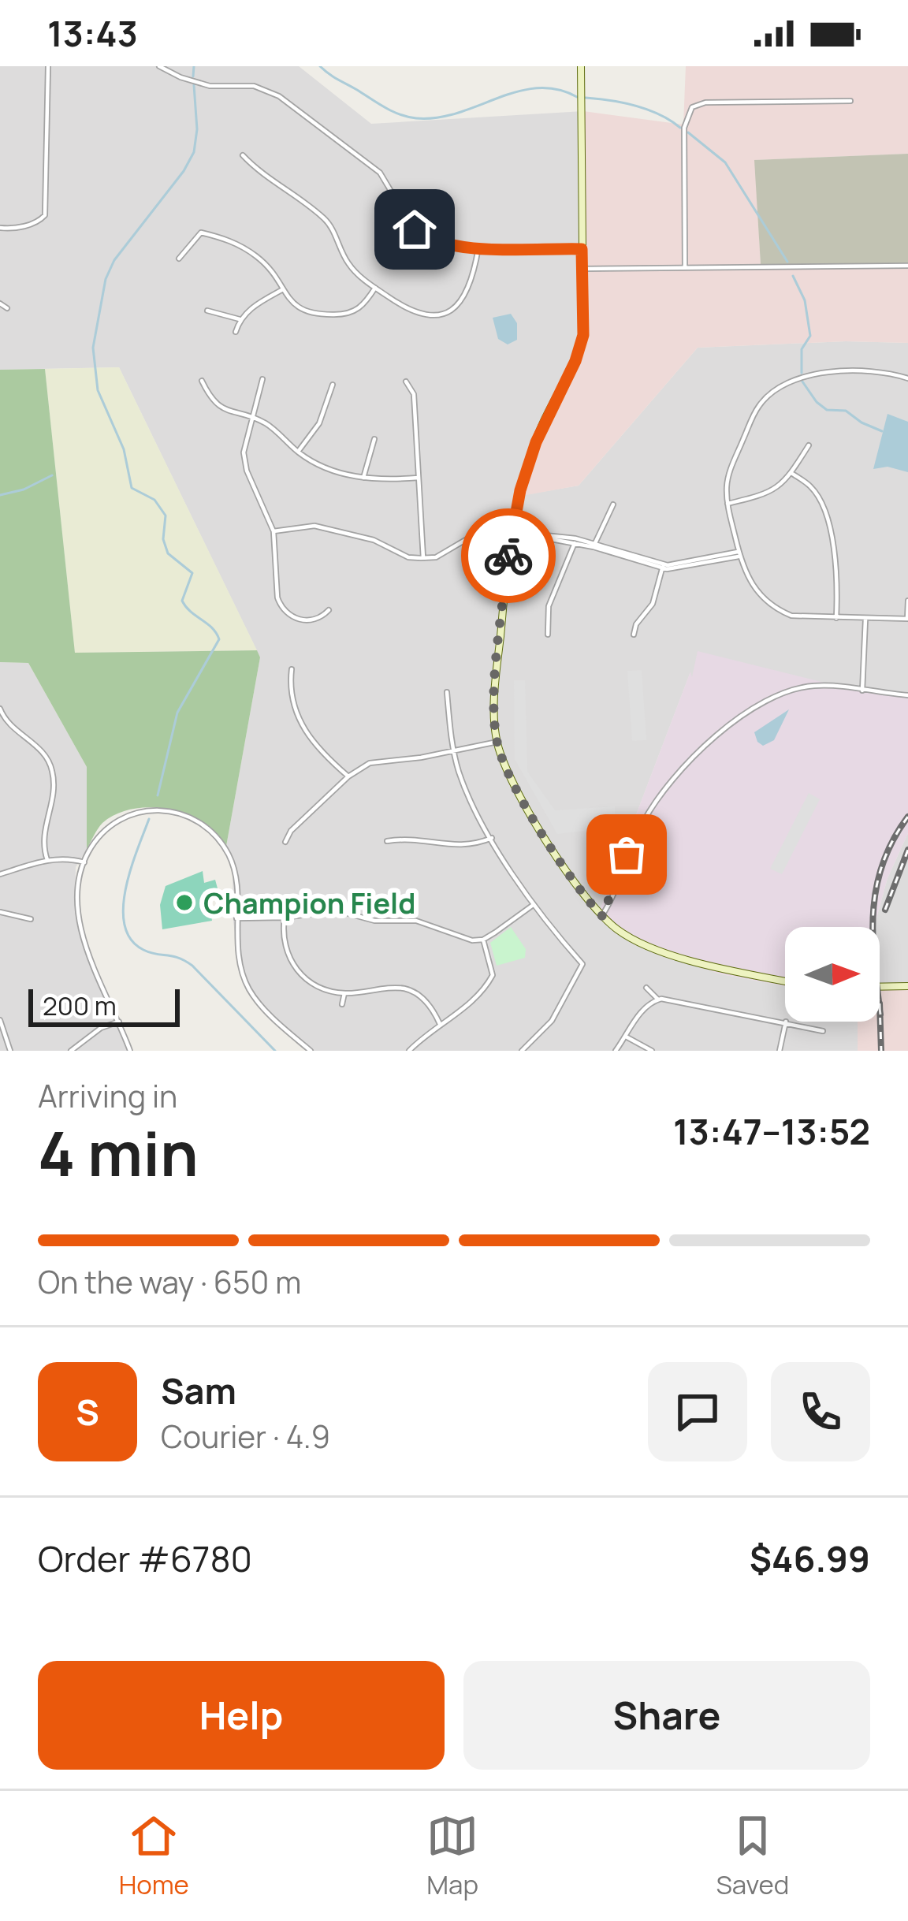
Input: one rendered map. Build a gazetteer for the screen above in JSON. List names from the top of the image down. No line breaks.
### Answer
{"places":["Champion Field"],"scale_bar":"200 m","north":"right","page":{"status":"13:43","scale":"200 m","heading":["4 min","Arriving in","13:47–13:52"],"panel":["Sam","Courier · 4.9","Order #6780","$46.99"],"bar":"On the way · 650 m","round":"S","buttons":["Help","Share"],"tabs":["Home","Map","Saved"]}}
